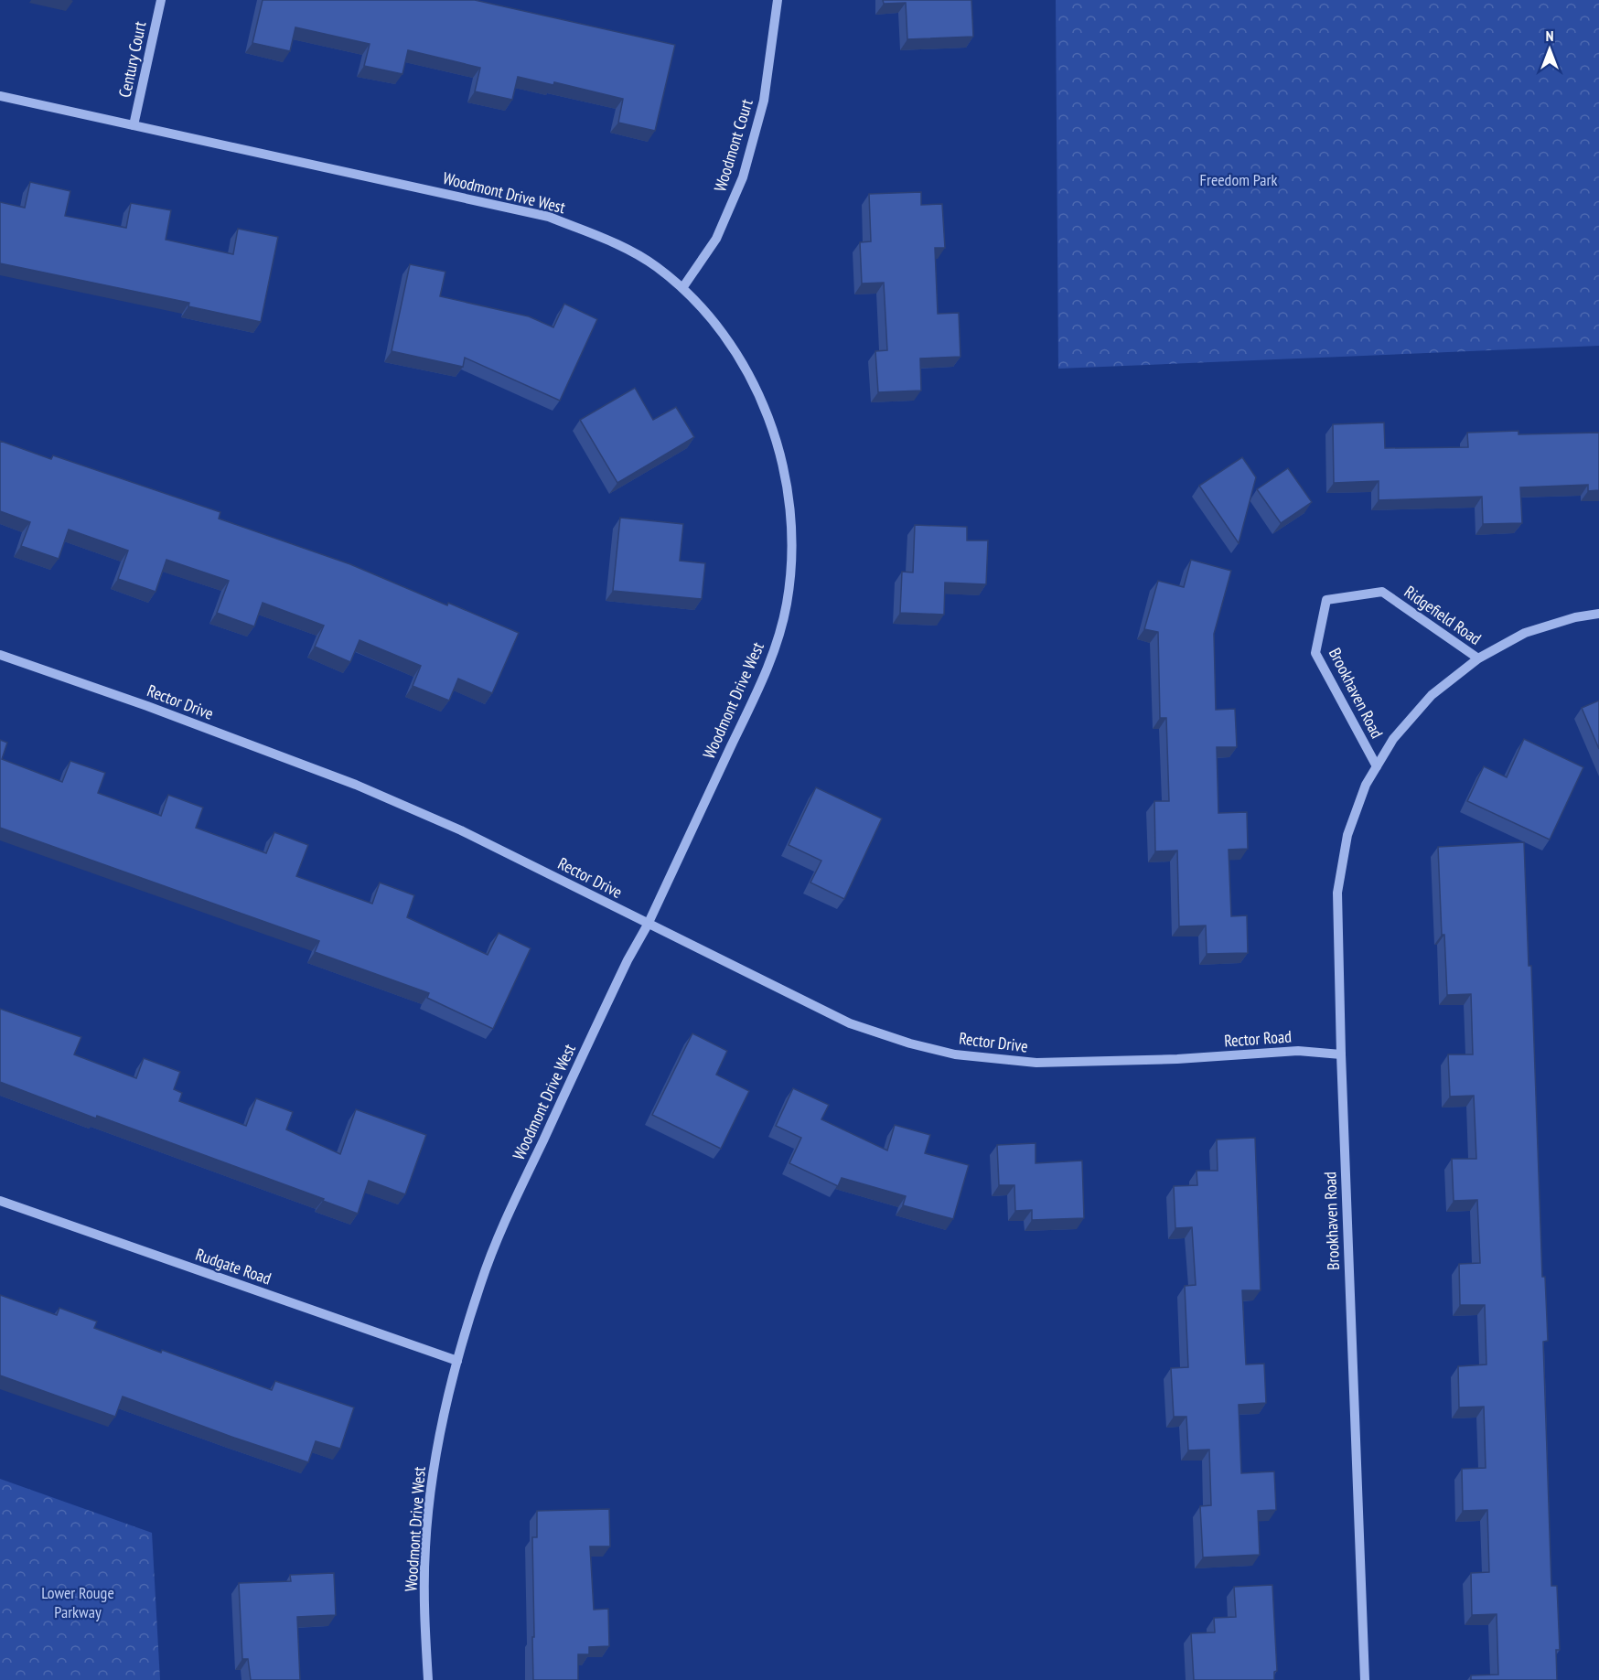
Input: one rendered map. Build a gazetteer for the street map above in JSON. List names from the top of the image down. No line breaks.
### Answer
{"streets":{"street":["Century Court","Woodmont Court","Woodmont Drive West","Ridgefield Road","Brookhaven Road","Rector Drive","Rector Road","Rudgate Road"]},"crossings":[["Century Court","Woodmont Drive West"],["Woodmont Court","Woodmont Drive West"],["Woodmont Drive West","Rector Drive"],["Woodmont Drive West","Rudgate Road"],["Ridgefield Road","Brookhaven Road"],["Brookhaven Road","Rector Road"],["Rector Drive","Rector Road"]],"parks":["Freedom Park","Lower Rouge Parkway"],"north":"top"}
